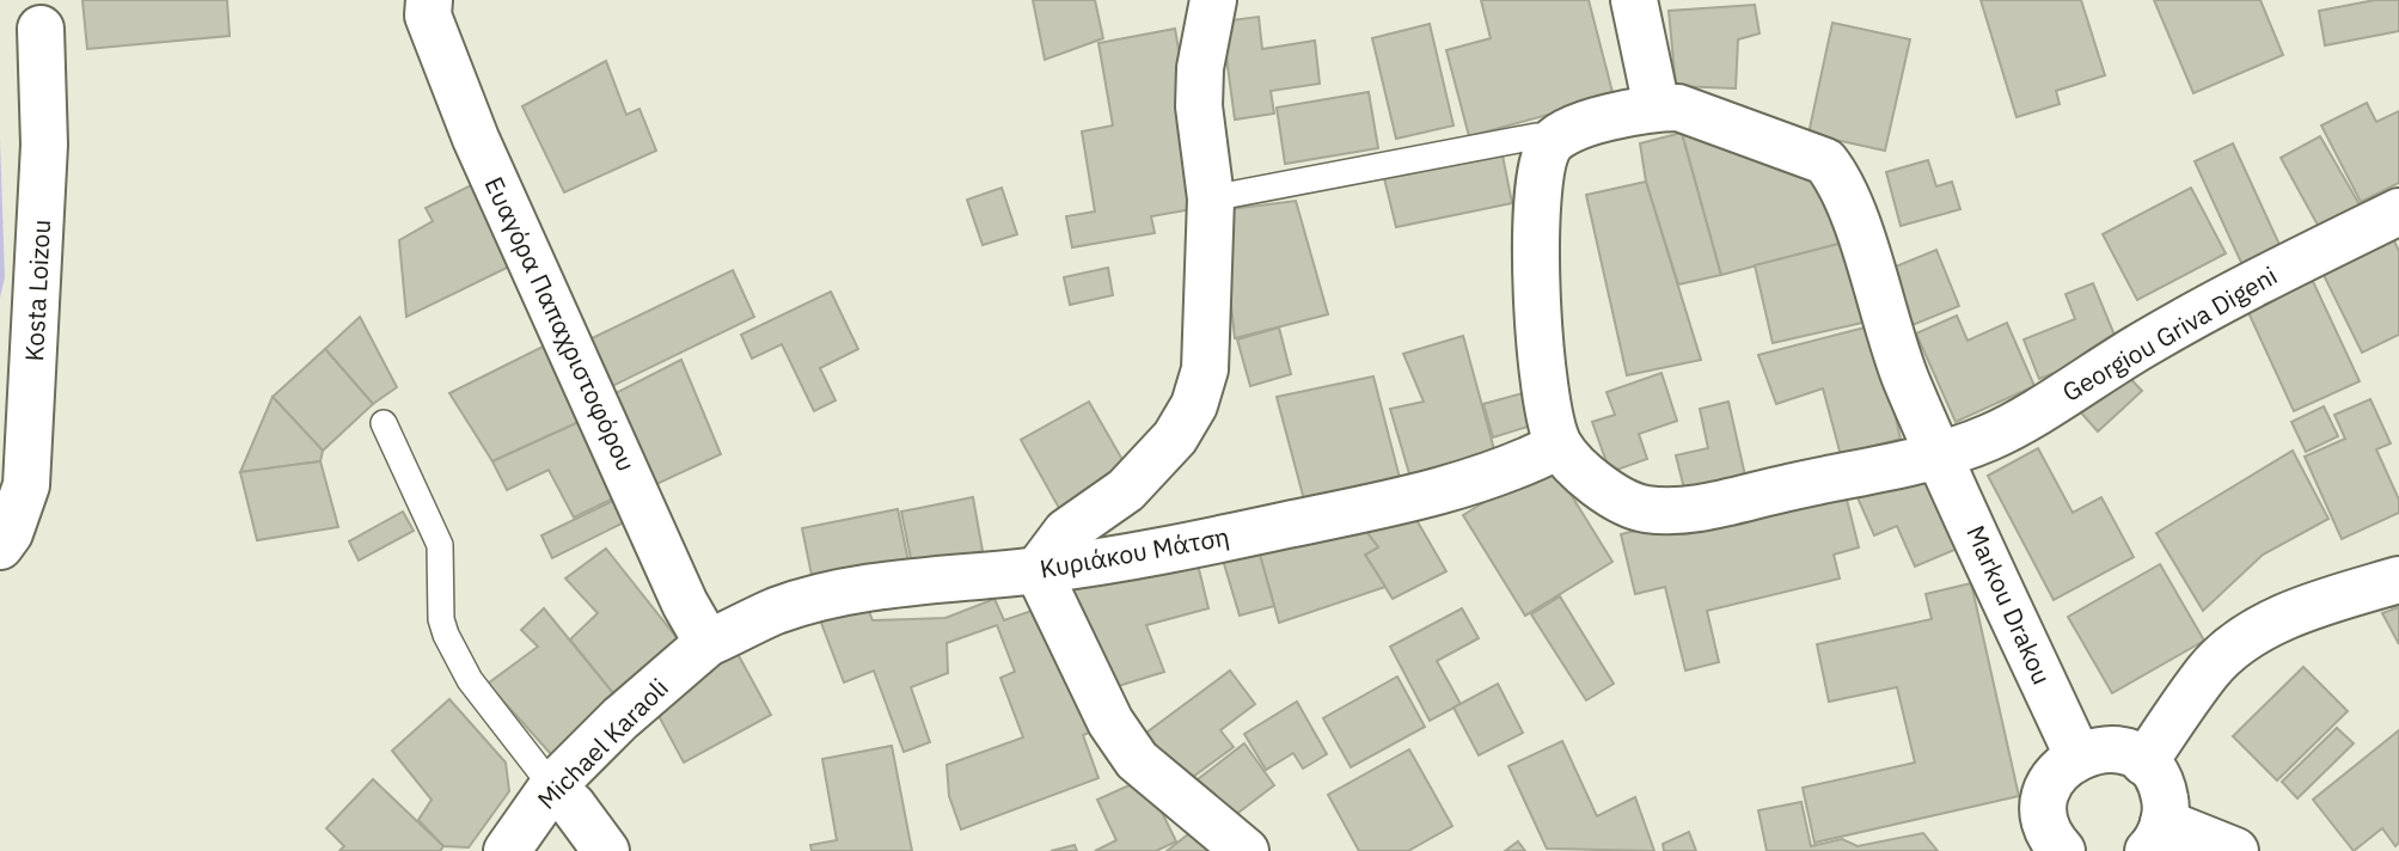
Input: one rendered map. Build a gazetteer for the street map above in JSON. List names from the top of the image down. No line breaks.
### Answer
{"streets":{"street":["Kosta Loizou","Ευαγόρα Παπαχριστοφόρου","Georgiou Griva Digeni","Κυριάκου Μάτση","Markou Drakou","Michael Karaoli"]},"crossings":[["Ευαγόρα Παπαχριστοφόρου","Κυριάκου Μάτση"],["Ευαγόρα Παπαχριστοφόρου","Michael Karaoli"],["Georgiou Griva Digeni","Κυριάκου Μάτση"],["Georgiou Griva Digeni","Markou Drakou"],["Κυριάκου Μάτση","Michael Karaoli"]]}
